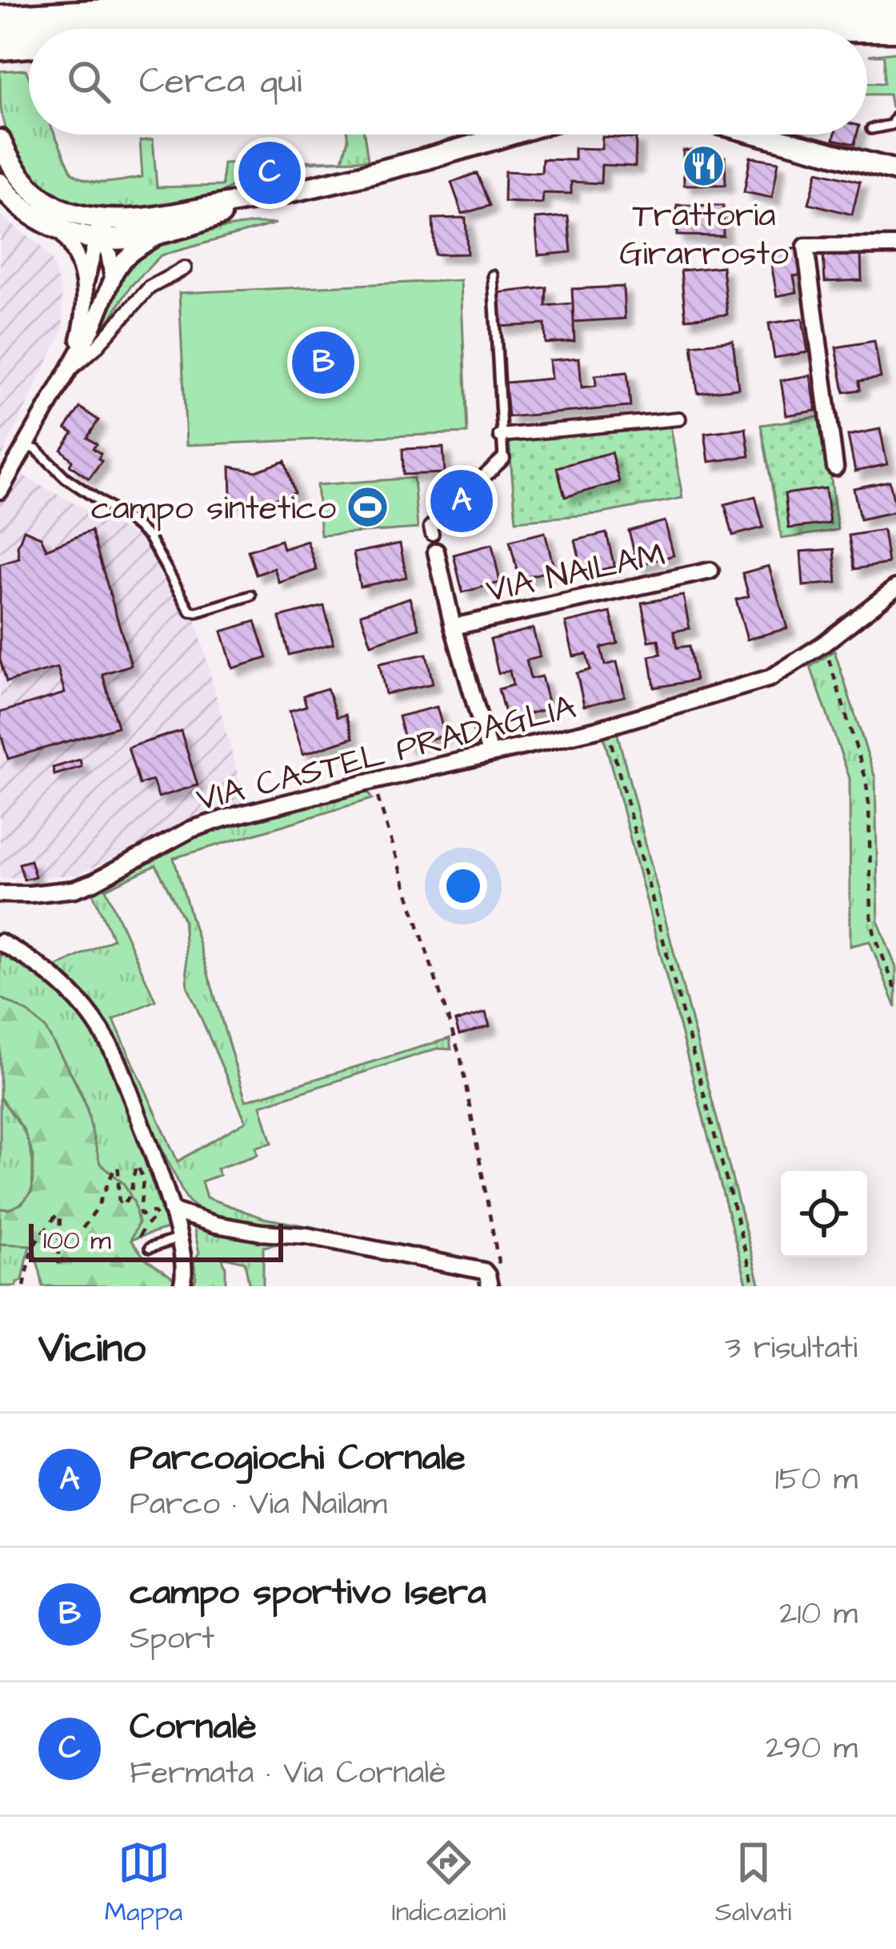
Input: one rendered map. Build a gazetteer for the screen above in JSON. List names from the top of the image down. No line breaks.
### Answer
{"streets":{"street":["VIA NAILAM","VIA CASTEL PRADAGLIA"]},"crossings":[["VIA NAILAM","VIA CASTEL PRADAGLIA"]],"places":{"restaurant":["Trattoria Girarrosto"],"sports":["campo sintetico"]},"scale_bar":"100 m","page":{"search":"Cerca qui","pins":["C","B","A"],"scale":"100 m","heading":["Vicino","3 risultati"],"list":[{"mark":"A","name":"Parcogiochi Cornale","note":"Parco · Via Nailam","value":"150 m"},{"mark":"B","name":"campo sportivo Isera","note":"Sport","value":"210 m"},{"mark":"C","name":"Cornalè","note":"Fermata · Via Cornalè","value":"290 m"}],"nav":["Mappa","Indicazioni","Salvati"]}}
